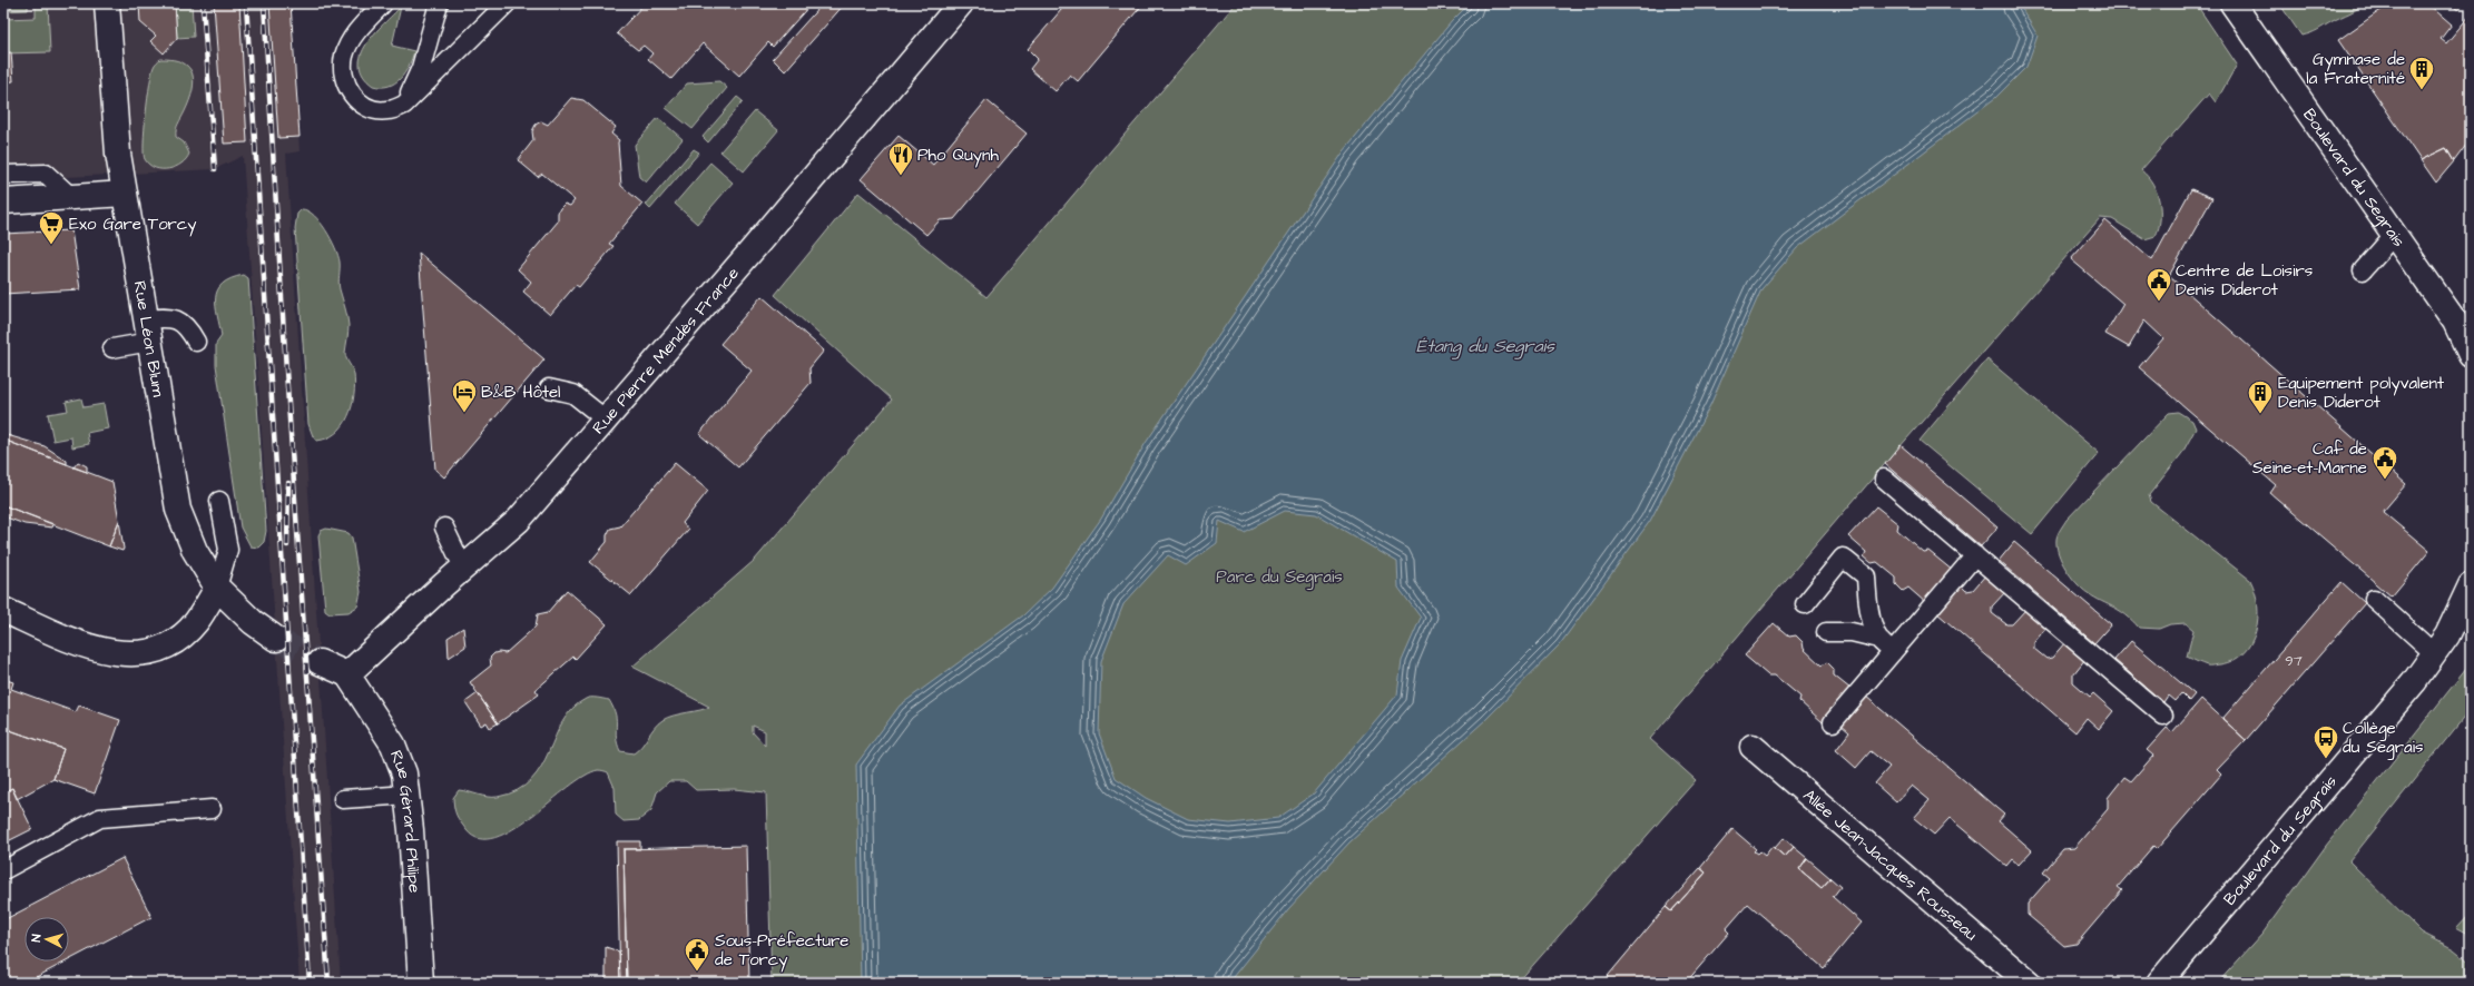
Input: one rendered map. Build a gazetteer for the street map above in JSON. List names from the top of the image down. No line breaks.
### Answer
{"streets":{"street":["Boulevard du Segrais","Rue Léon Blum","Rue Pierre Mendès France","Rue Gérard Philipe","Allée Jean-Jacques Rousseau"]},"crossings":[["Rue Pierre Mendès France","Rue Gérard Philipe"]],"water":["Étang du Segrais"],"parks":["Parc du Segrais"],"places":{"building":["Gymnase de la Fraternité","Equipement polyvalent Denis Diderot"],"restaurant":["Pho Quynh"],"supermarket":["Exo Gare Torcy"],"public building":["Centre de Loisirs Denis Diderot","Caf de Seine-et-Marne","Sous-Préfecture de Torcy"],"hotel":["B&B Hôtel"],"bus stop":["Collège du Segrais"]},"house_numbers":["97"],"north":"left"}
